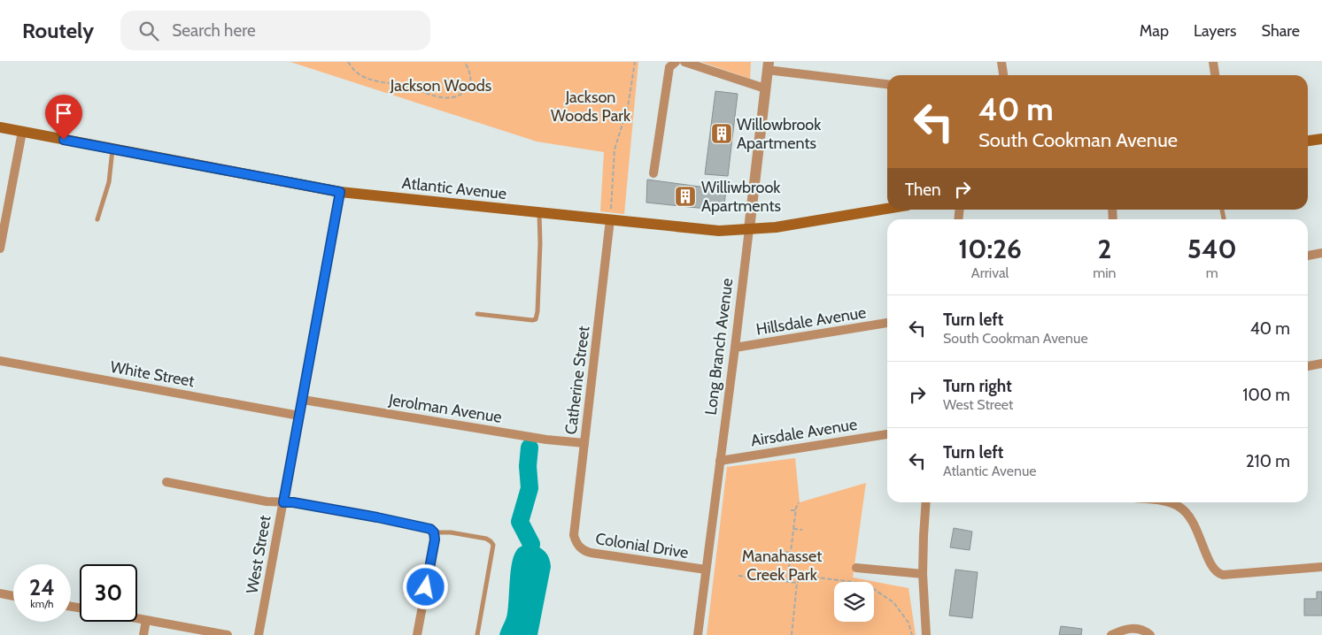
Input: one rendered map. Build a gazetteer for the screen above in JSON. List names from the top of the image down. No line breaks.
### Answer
{"streets":{"main road":["Atlantic Avenue"],"street":["Hillsdale Avenue","Long Branch Avenue","White Street","Catherine Street","Jerolman Avenue","Airsdale Avenue","Colonial Drive","West Street"]},"crossings":[["Atlantic Avenue","Long Branch Avenue"],["Atlantic Avenue","Catherine Street"],["Atlantic Avenue","West Street"],["Hillsdale Avenue","Long Branch Avenue"],["Long Branch Avenue","Airsdale Avenue"],["Long Branch Avenue","Colonial Drive"],["White Street","West Street"],["Catherine Street","Jerolman Avenue"],["Catherine Street","Colonial Drive"],["Jerolman Avenue","West Street"]],"parks":["Jackson Woods","Jackson Woods Park","Manahasset Creek Park"],"places":{"building":["Willowbrook Apartments","Williwbrook Apartments"]},"page":{"header":"Routely","search":"Search here","nav":["Map","Layers","Share"],"turn":["40 m","South Cookman Avenue"],"then":"Then","eta":["10:26","Arrival","2","min","540","m"],"list":[{"name":"Turn left","note":"South Cookman Avenue","value":"40 m"},{"name":"Turn right","note":"West Street","value":"100 m"},{"name":"Turn left","note":"Atlantic Avenue","value":"210 m"}],"speed":"24 km/h","limit":"30"}}
